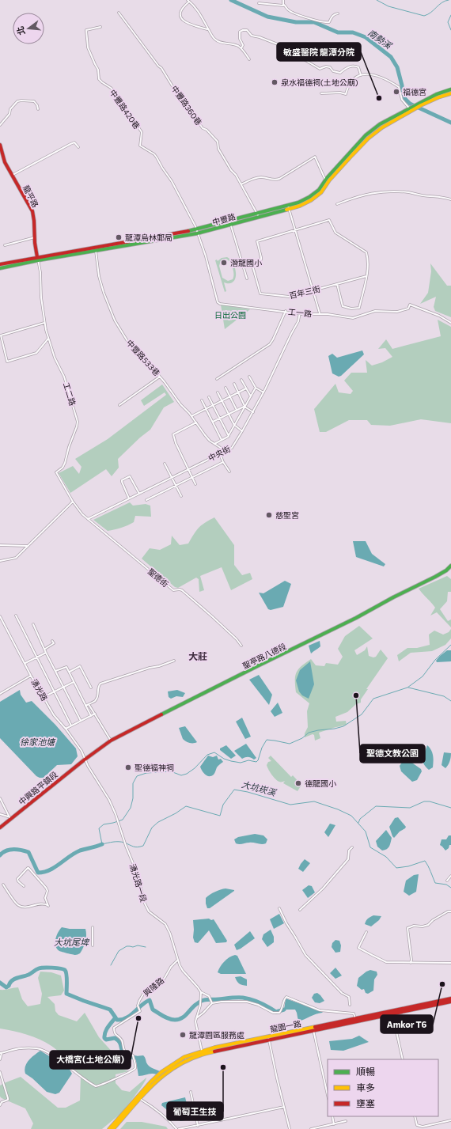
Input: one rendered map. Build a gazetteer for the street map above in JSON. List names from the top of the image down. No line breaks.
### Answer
{"streets":{"street":["中豐路360巷","中豐路420巷","龍平路","中豐路","百年三街","工一路","中豐路533巷","工二路","中央街","聖德街","聖亭路八德段","湧光路","中興路平鎮段","湧光路一段","興隆路","龍園一路"]},"crossings":[["中豐路360巷","中豐路"],["中豐路420巷","中豐路"],["中豐路420巷","工一路"],["龍平路","中豐路"],["龍平路","工二路"],["中豐路","工一路"],["中豐路","中豐路533巷"],["中豐路","工二路"],["工一路","中央街"],["中豐路533巷","中央街"],["工二路","中央街"],["工二路","聖德街"],["中央街","聖德街"],["聖亭路八德段","湧光路"],["聖亭路八德段","中興路平鎮段"],["聖亭路八德段","湧光路一段"],["湧光路","中興路平鎮段"],["湧光路","湧光路一段"],["中興路平鎮段","湧光路一段"],["湧光路一段","興隆路"]],"districts":["大莊"],"water":["南勢溪","徐家池塘","大坑崁溪","大坑尾埤"],"parks":["日出公園"],"places":["泉水福德祠(土地公廟)","福德宮","敏盛醫院 龍潭分院","龍潭烏林郵局","潛龍國小","慈聖宮","聖德文教公園","聖德福神祠","德龍國小","Amkor T6","大橋宮(土地公廟)","龍潭園區服務處","葡萄王生技"],"legend":["順暢","車多","壅塞"],"north":"left"}
